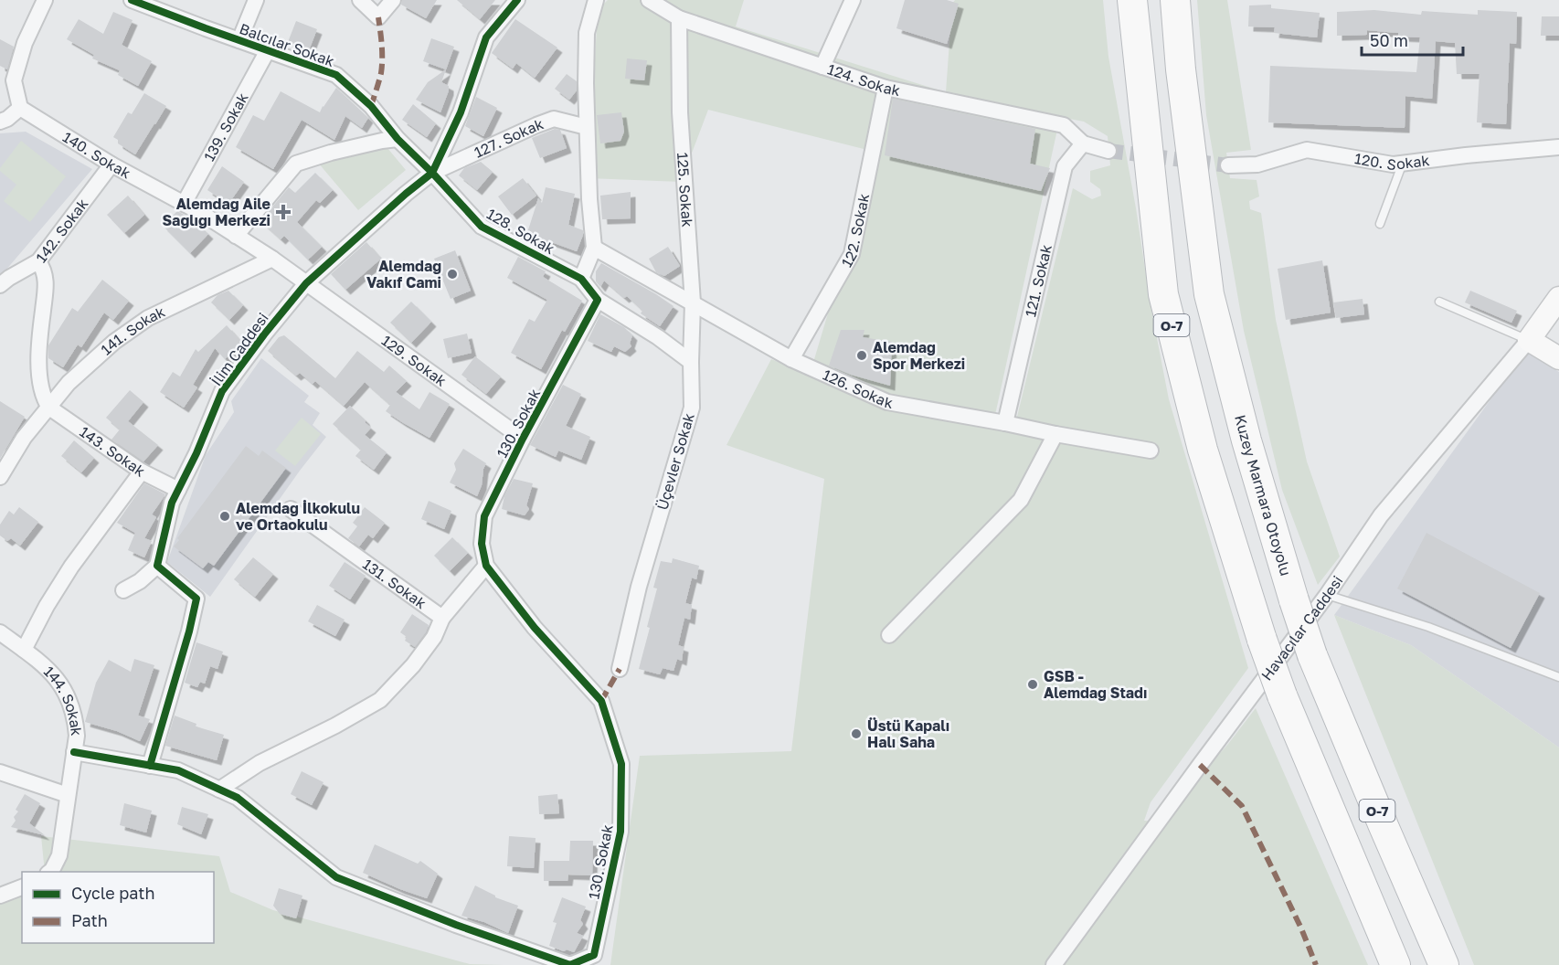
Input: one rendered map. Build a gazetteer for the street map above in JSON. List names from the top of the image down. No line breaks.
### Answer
{"streets":{"highway":["O-7","Kuzey Marmara Otoyolu"],"street":["Balcılar Sokak","124. Sokak","139. Sokak","127. Sokak","140. Sokak","120. Sokak","125. Sokak","122. Sokak","142. Sokak","128. Sokak","121. Sokak","141. Sokak","İlim Caddesi","129. Sokak","126. Sokak","130. Sokak","143. Sokak","Üçevler Sokak","131. Sokak","Havacılar Caddesi","144. Sokak"]},"crossings":[["Balcılar Sokak","139. Sokak"],["Balcılar Sokak","127. Sokak"],["Balcılar Sokak","128. Sokak"],["Balcılar Sokak","İlim Caddesi"],["124. Sokak","125. Sokak"],["124. Sokak","122. Sokak"],["124. Sokak","121. Sokak"],["139. Sokak","140. Sokak"],["127. Sokak","128. Sokak"],["127. Sokak","İlim Caddesi"],["140. Sokak","142. Sokak"],["140. Sokak","141. Sokak"],["125. Sokak","126. Sokak"],["125. Sokak","Üçevler Sokak"],["122. Sokak","126. Sokak"],["128. Sokak","İlim Caddesi"],["121. Sokak","126. Sokak"],["141. Sokak","143. Sokak"],["İlim Caddesi","129. Sokak"],["İlim Caddesi","143. Sokak"],["129. Sokak","130. Sokak"],["130. Sokak","131. Sokak"],["130. Sokak","144. Sokak"]],"places":{"health":["Alemdağ Aile Sağlığı Merkezi"],"other":["Alemdağ Vakıf Cami","Alemdağ Spor Merkezi","Alemdağ İlkokulu ve Ortaokulu","GSB - Alemdağ Stadı","Üstü Kapalı Halı Saha"]},"legend":["Cycle path","Path"],"scale_bar":"50 m"}
